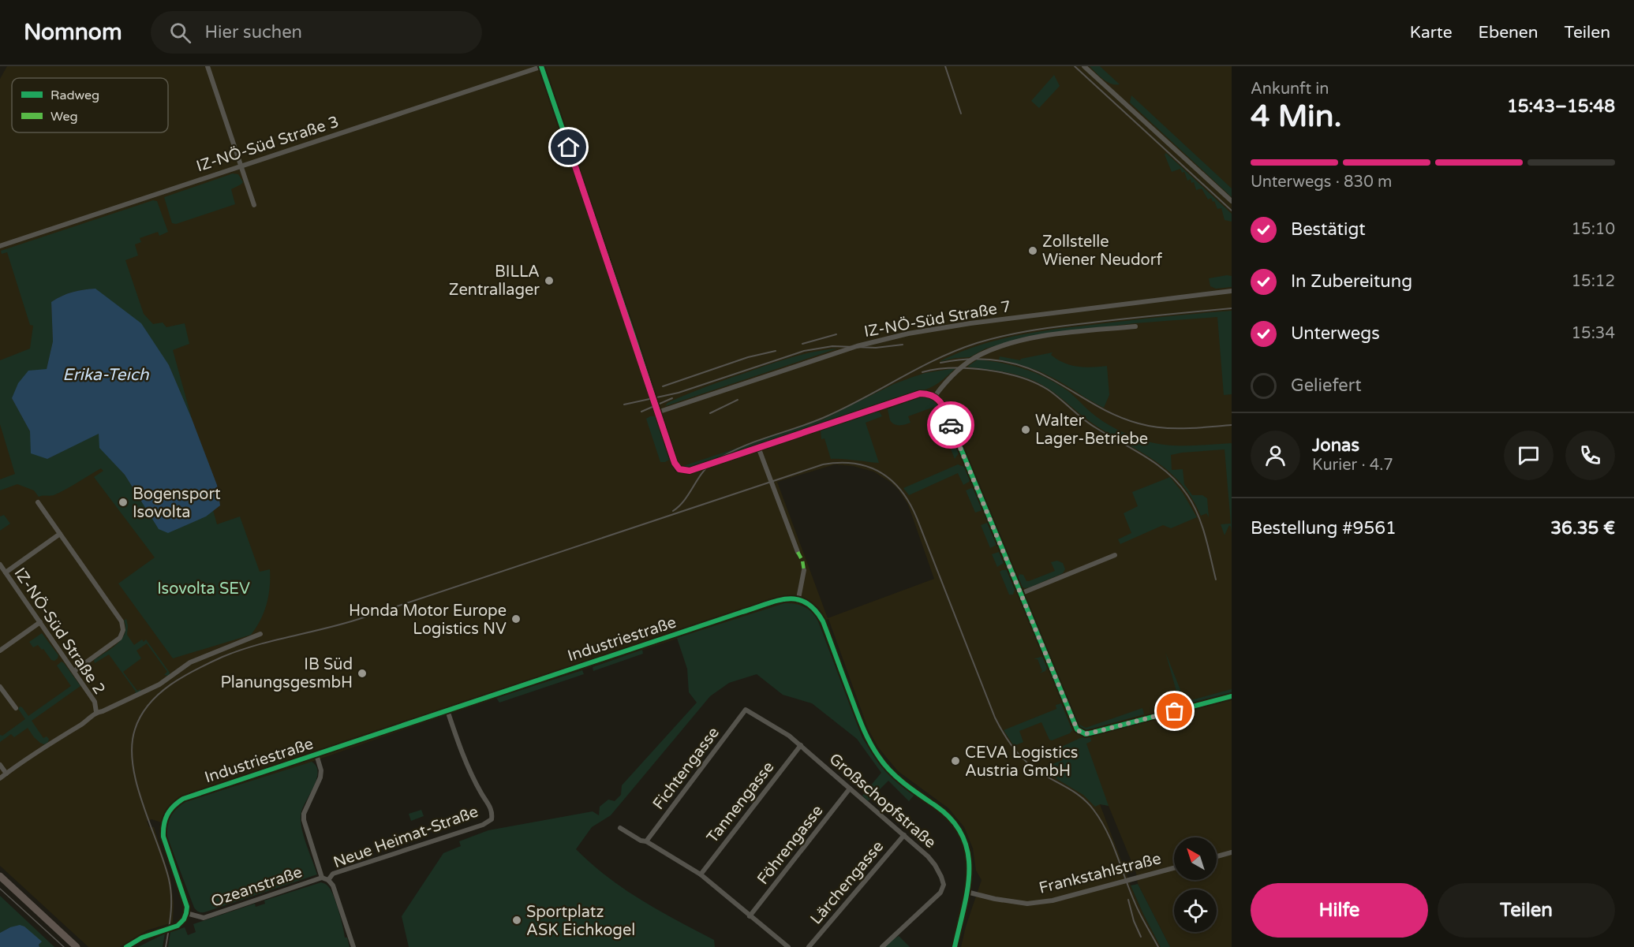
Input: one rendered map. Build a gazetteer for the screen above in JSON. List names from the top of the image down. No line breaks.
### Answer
{"streets":{"street":["IZ-NÖ-Süd Straße 3","IZ-NÖ-Süd Straße 7","IZ-NÖ-Süd Straße 2","Industriestraße","Fichtengasse","Großschopfstraße","Tannengasse","Neue Heimat-Straße","Föhrengasse","Frankstahlstraße","Lärchengasse","Ozeanstraße"]},"crossings":[["Industriestraße","Neue Heimat-Straße"],["Industriestraße","Ozeanstraße"],["Fichtengasse","Großschopfstraße"],["Großschopfstraße","Tannengasse"],["Großschopfstraße","Föhrengasse"],["Großschopfstraße","Lärchengasse"],["Neue Heimat-Straße","Ozeanstraße"]],"water":["Erika-Teich"],"parks":["Isovolta SEV"],"places":["Zollstelle Wiener Neudorf","BILLA Zentrallager","Walter Lager-Betriebe","Bogensport Isovolta","Honda Motor Europe Logistics NV","IB Süd PlanungsgesmbH","CEVA Logistics Austria GmbH","Sportplatz ASK Eichkogel"],"legend":["Radweg","Weg"],"north":"top left","page":{"header":"Nomnom","search":"Hier suchen","nav":["Karte","Ebenen","Teilen"],"heading":["4 Min.","Ankunft in","15:43–15:48"],"panel":["Jonas","Kurier · 4.7","Bestellung #9561","36.35 €"],"bar":"Unterwegs · 830 m","list":[["Bestätigt","15:10"],["In Zubereitung","15:12"],["Unterwegs","15:34"],"Geliefert"],"buttons":["Hilfe","Teilen"]}}
